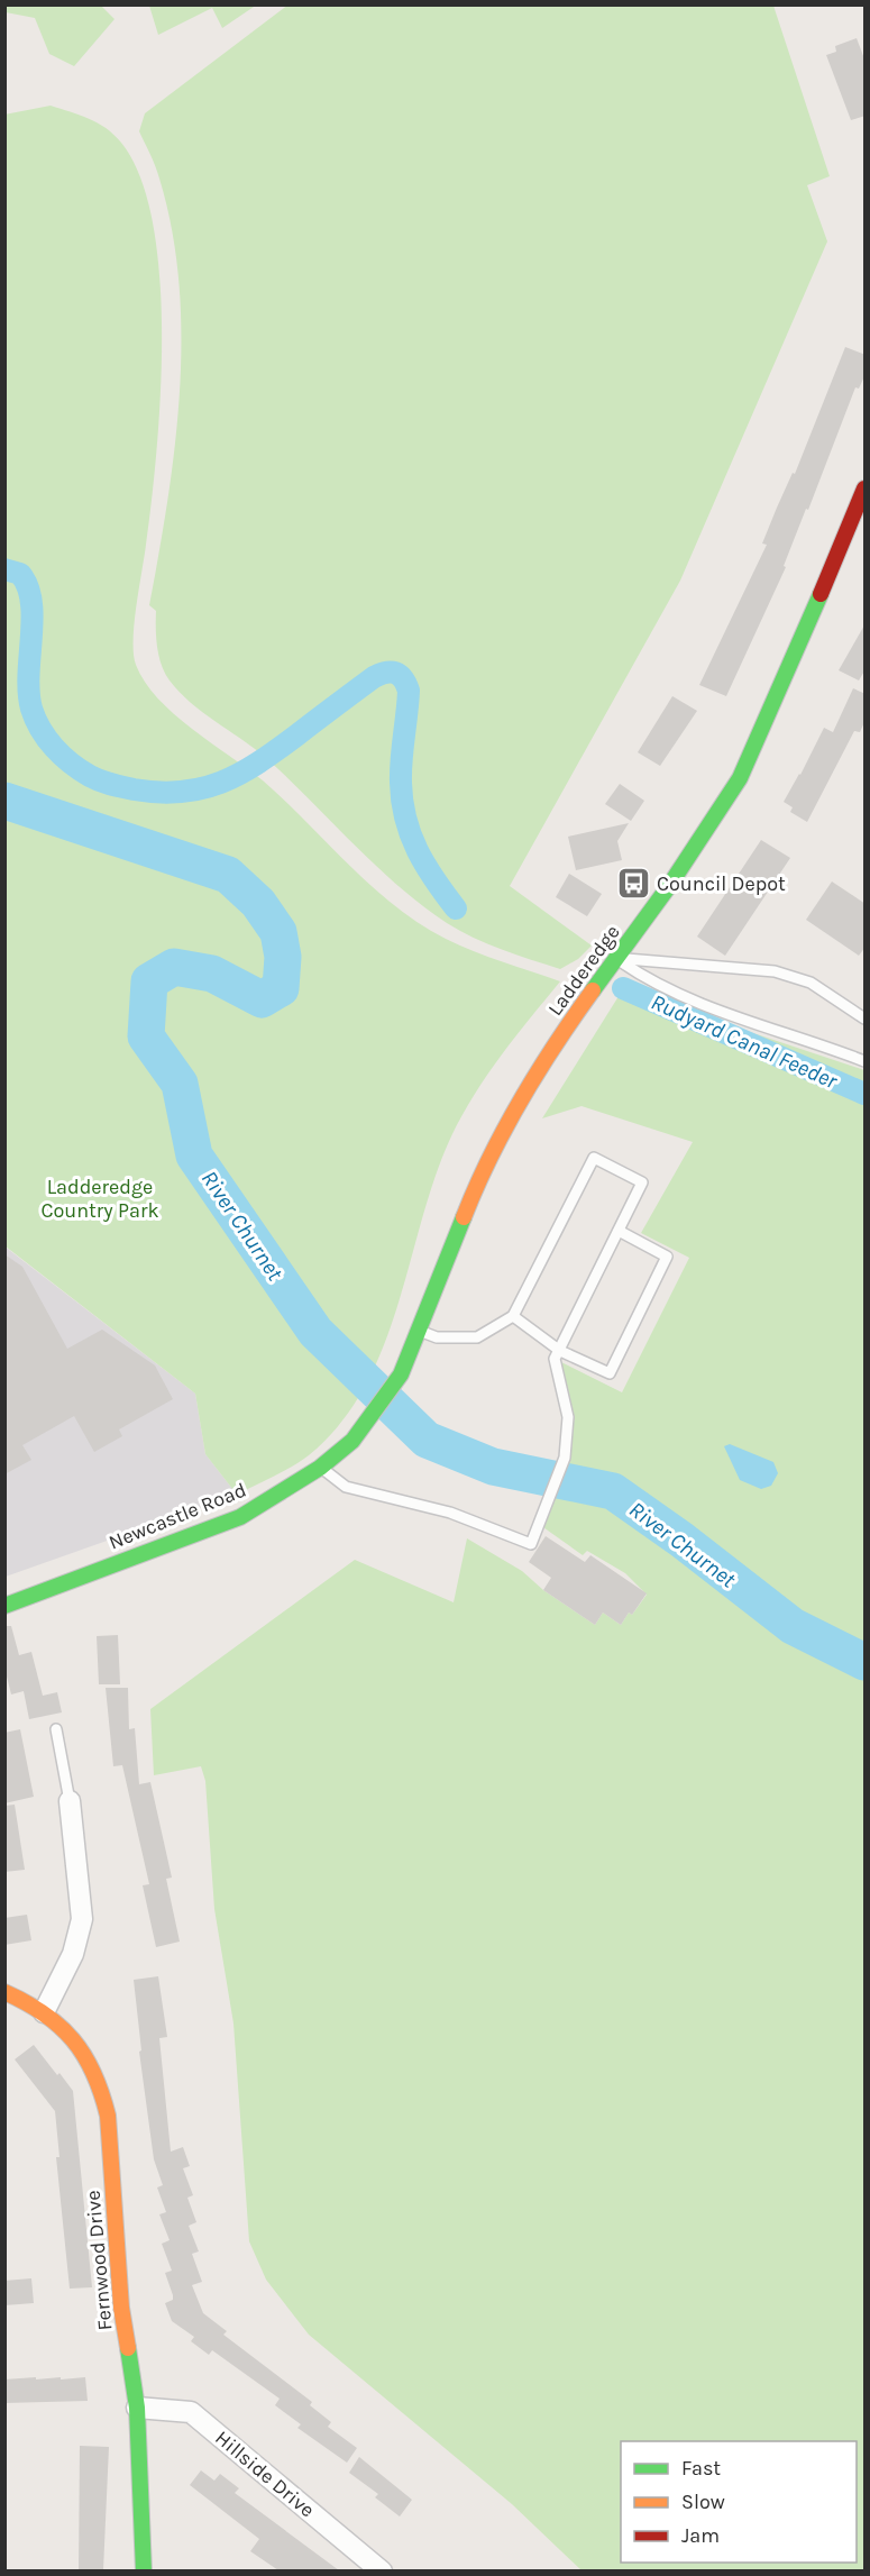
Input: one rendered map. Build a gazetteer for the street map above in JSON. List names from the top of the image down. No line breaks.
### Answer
{"streets":{"main road":["Ladderedge","Newcastle Road","Fernwood Drive"],"street":["Hillside Drive"]},"crossings":[["Ladderedge","Newcastle Road"],["Fernwood Drive","Hillside Drive"]],"water":["Rudyard Canal Feeder","River Churnet"],"parks":["Ladderedge Country Park"],"places":{"bus stop":["Council Depot"]},"legend":["Fast","Slow","Jam"]}
